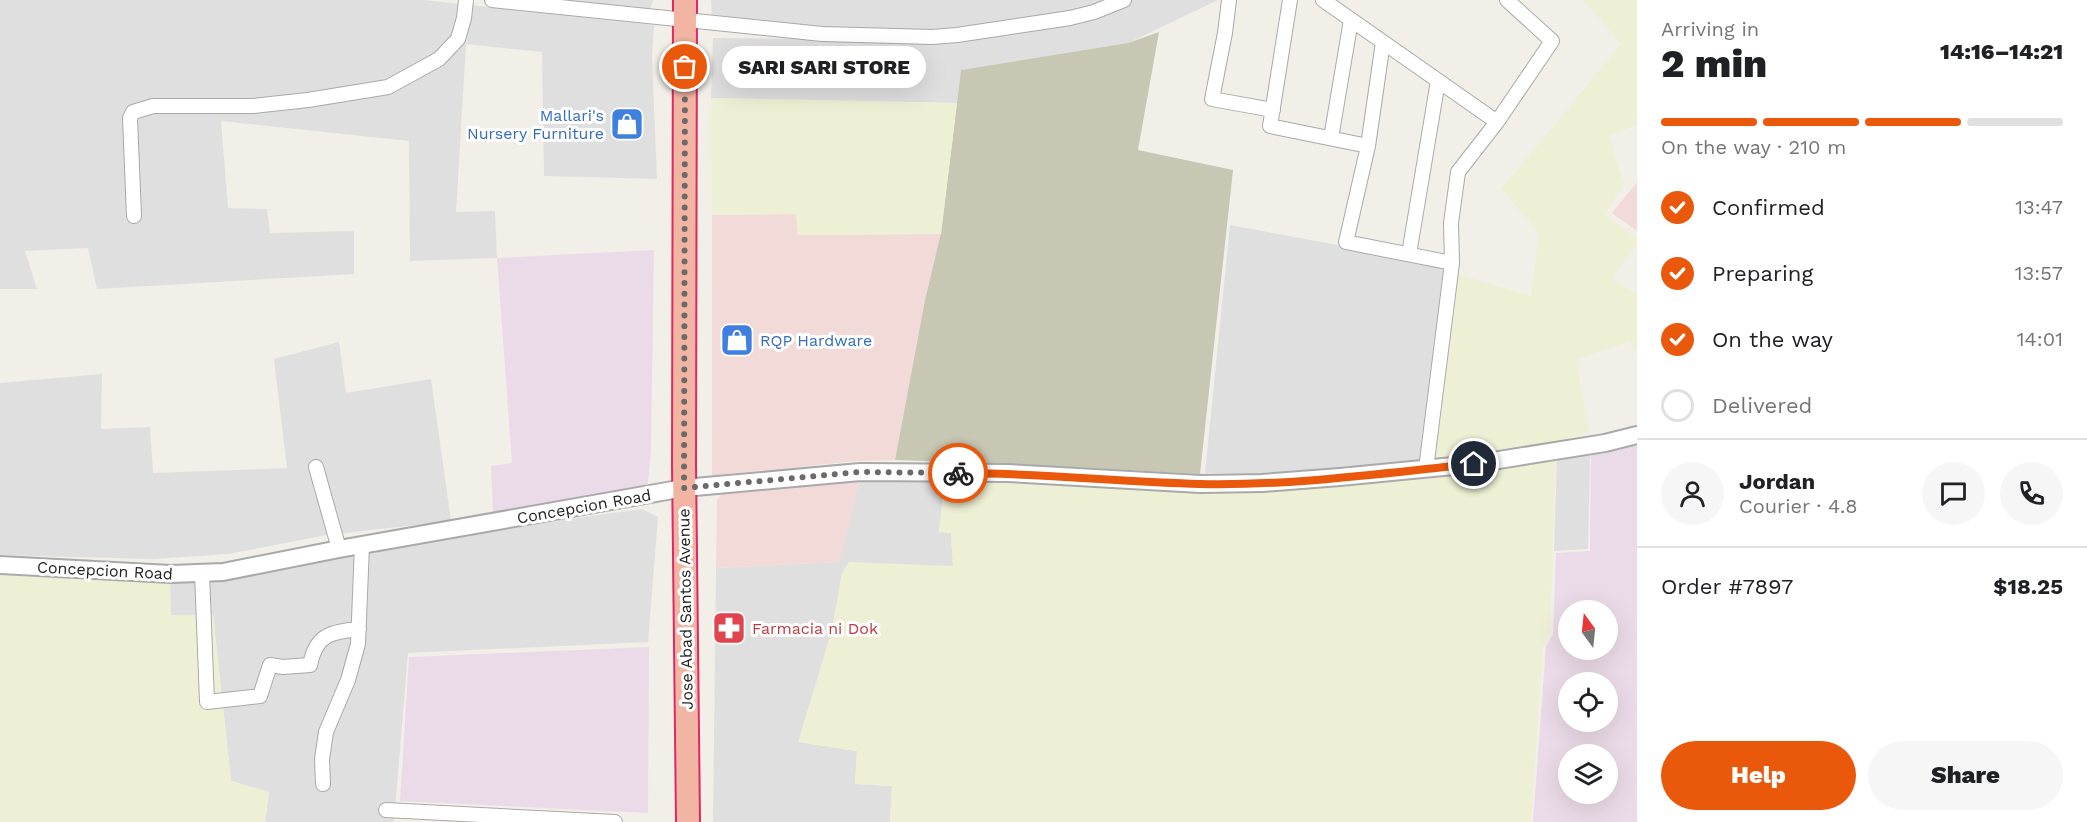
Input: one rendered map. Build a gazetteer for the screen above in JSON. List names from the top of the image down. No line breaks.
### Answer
{"streets":{"highway":["Jose Abad Santos Avenue"],"street":["Concepcion Road"]},"crossings":[["Concepcion Road","Jose Abad Santos Avenue"]],"places":{"other":["SARI SARI STORE"],"shop":["Mallari's Nursery Furniture","RQP Hardware"],"pharmacy":["Farmacia ni Dok"]},"north":"top","page":{"heading":["2 min","Arriving in","14:16–14:21"],"panel":["Jordan","Courier · 4.8","Order #7897","$18.25"],"bubble":"SARI SARI STORE","bar":"On the way · 210 m","list":[["Confirmed","13:47"],["Preparing","13:57"],["On the way","14:01"],"Delivered"],"buttons":["Help","Share"]}}
